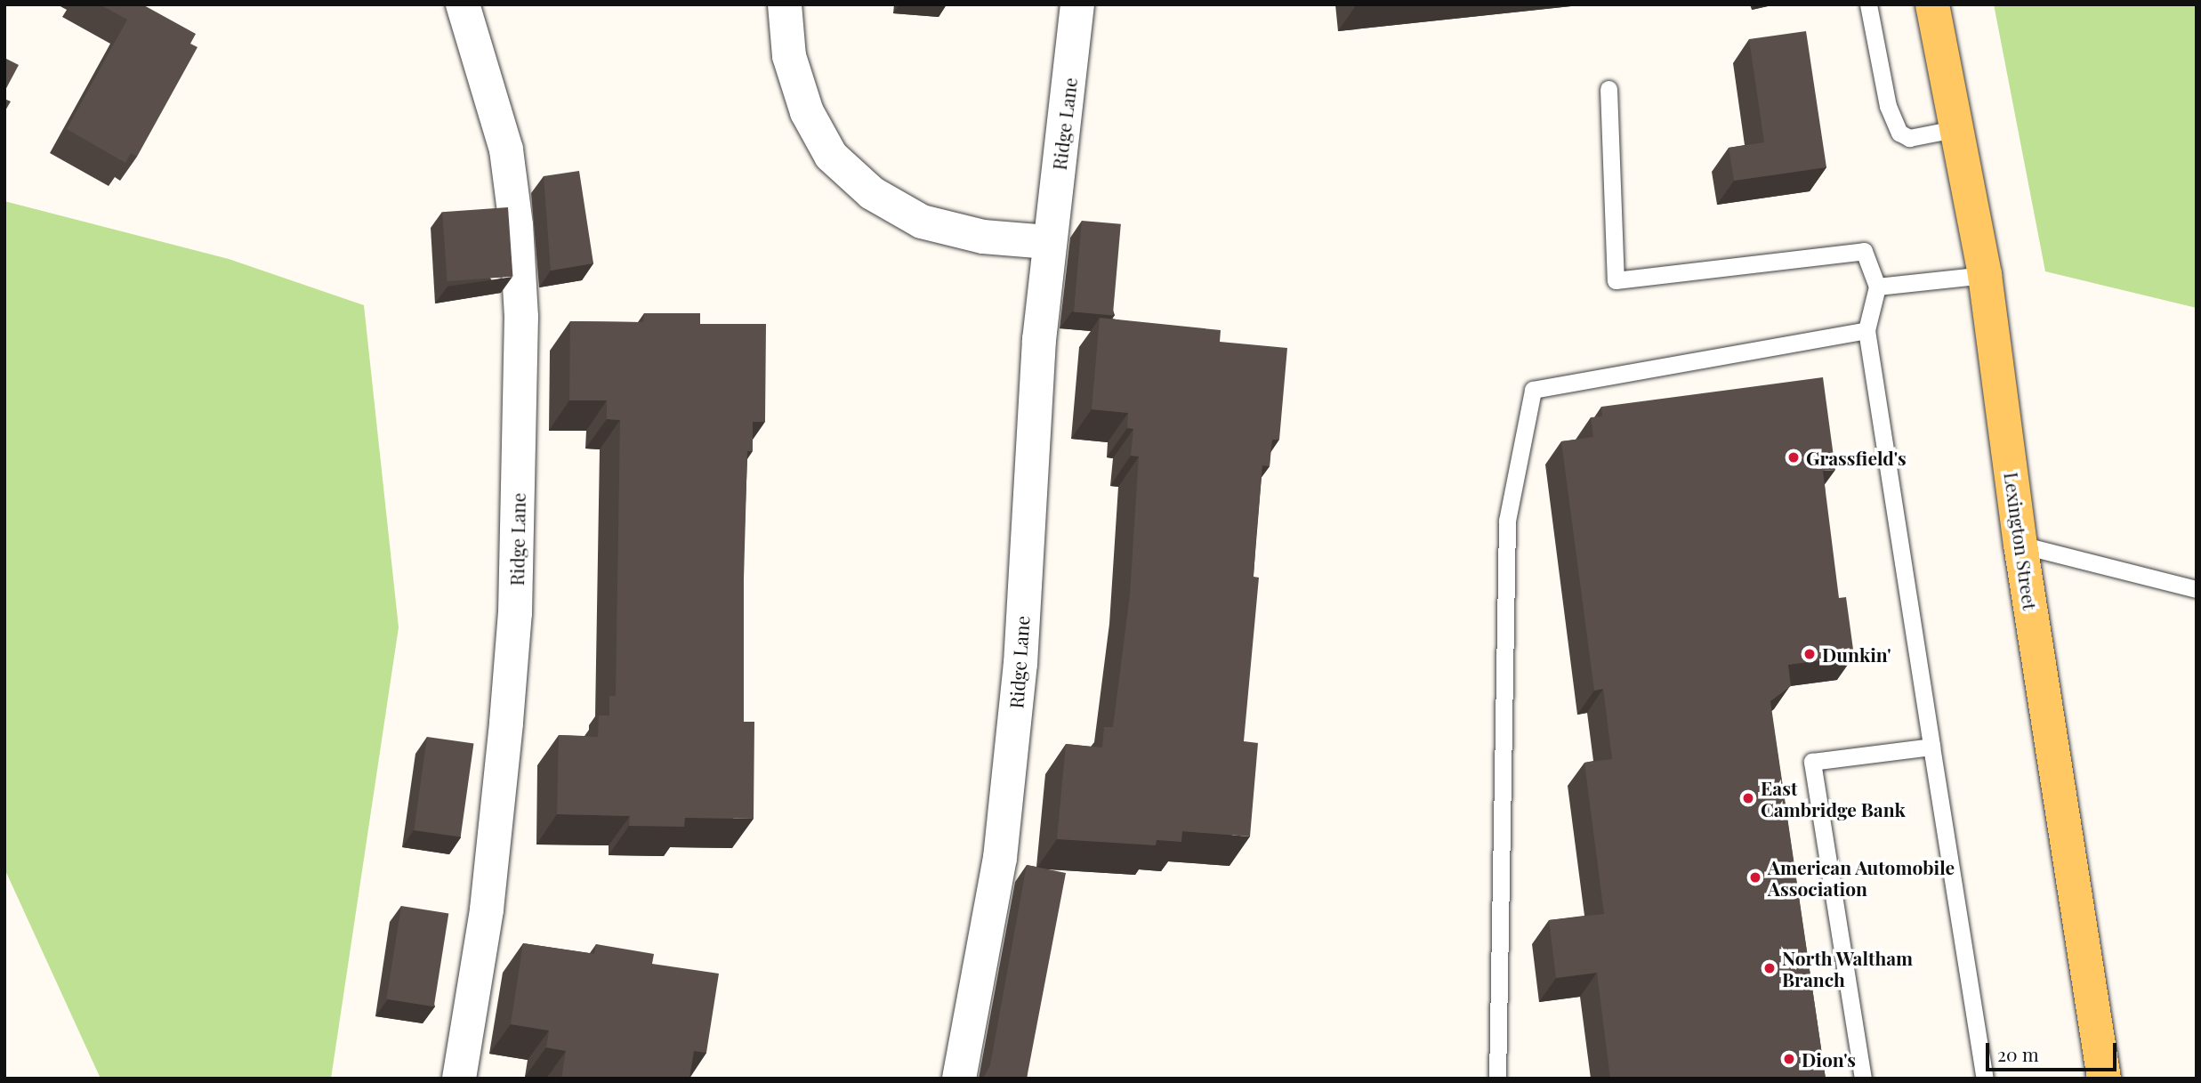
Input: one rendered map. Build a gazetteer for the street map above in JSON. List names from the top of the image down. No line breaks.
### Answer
{"streets":{"main road":["Lexington Street"],"street":["Ridge Lane"]},"places":["Grassfield's","Dunkin'","East Cambridge Bank","American Automobile Association","North Waltham Branch","Dion's"],"scale_bar":"20 m"}
